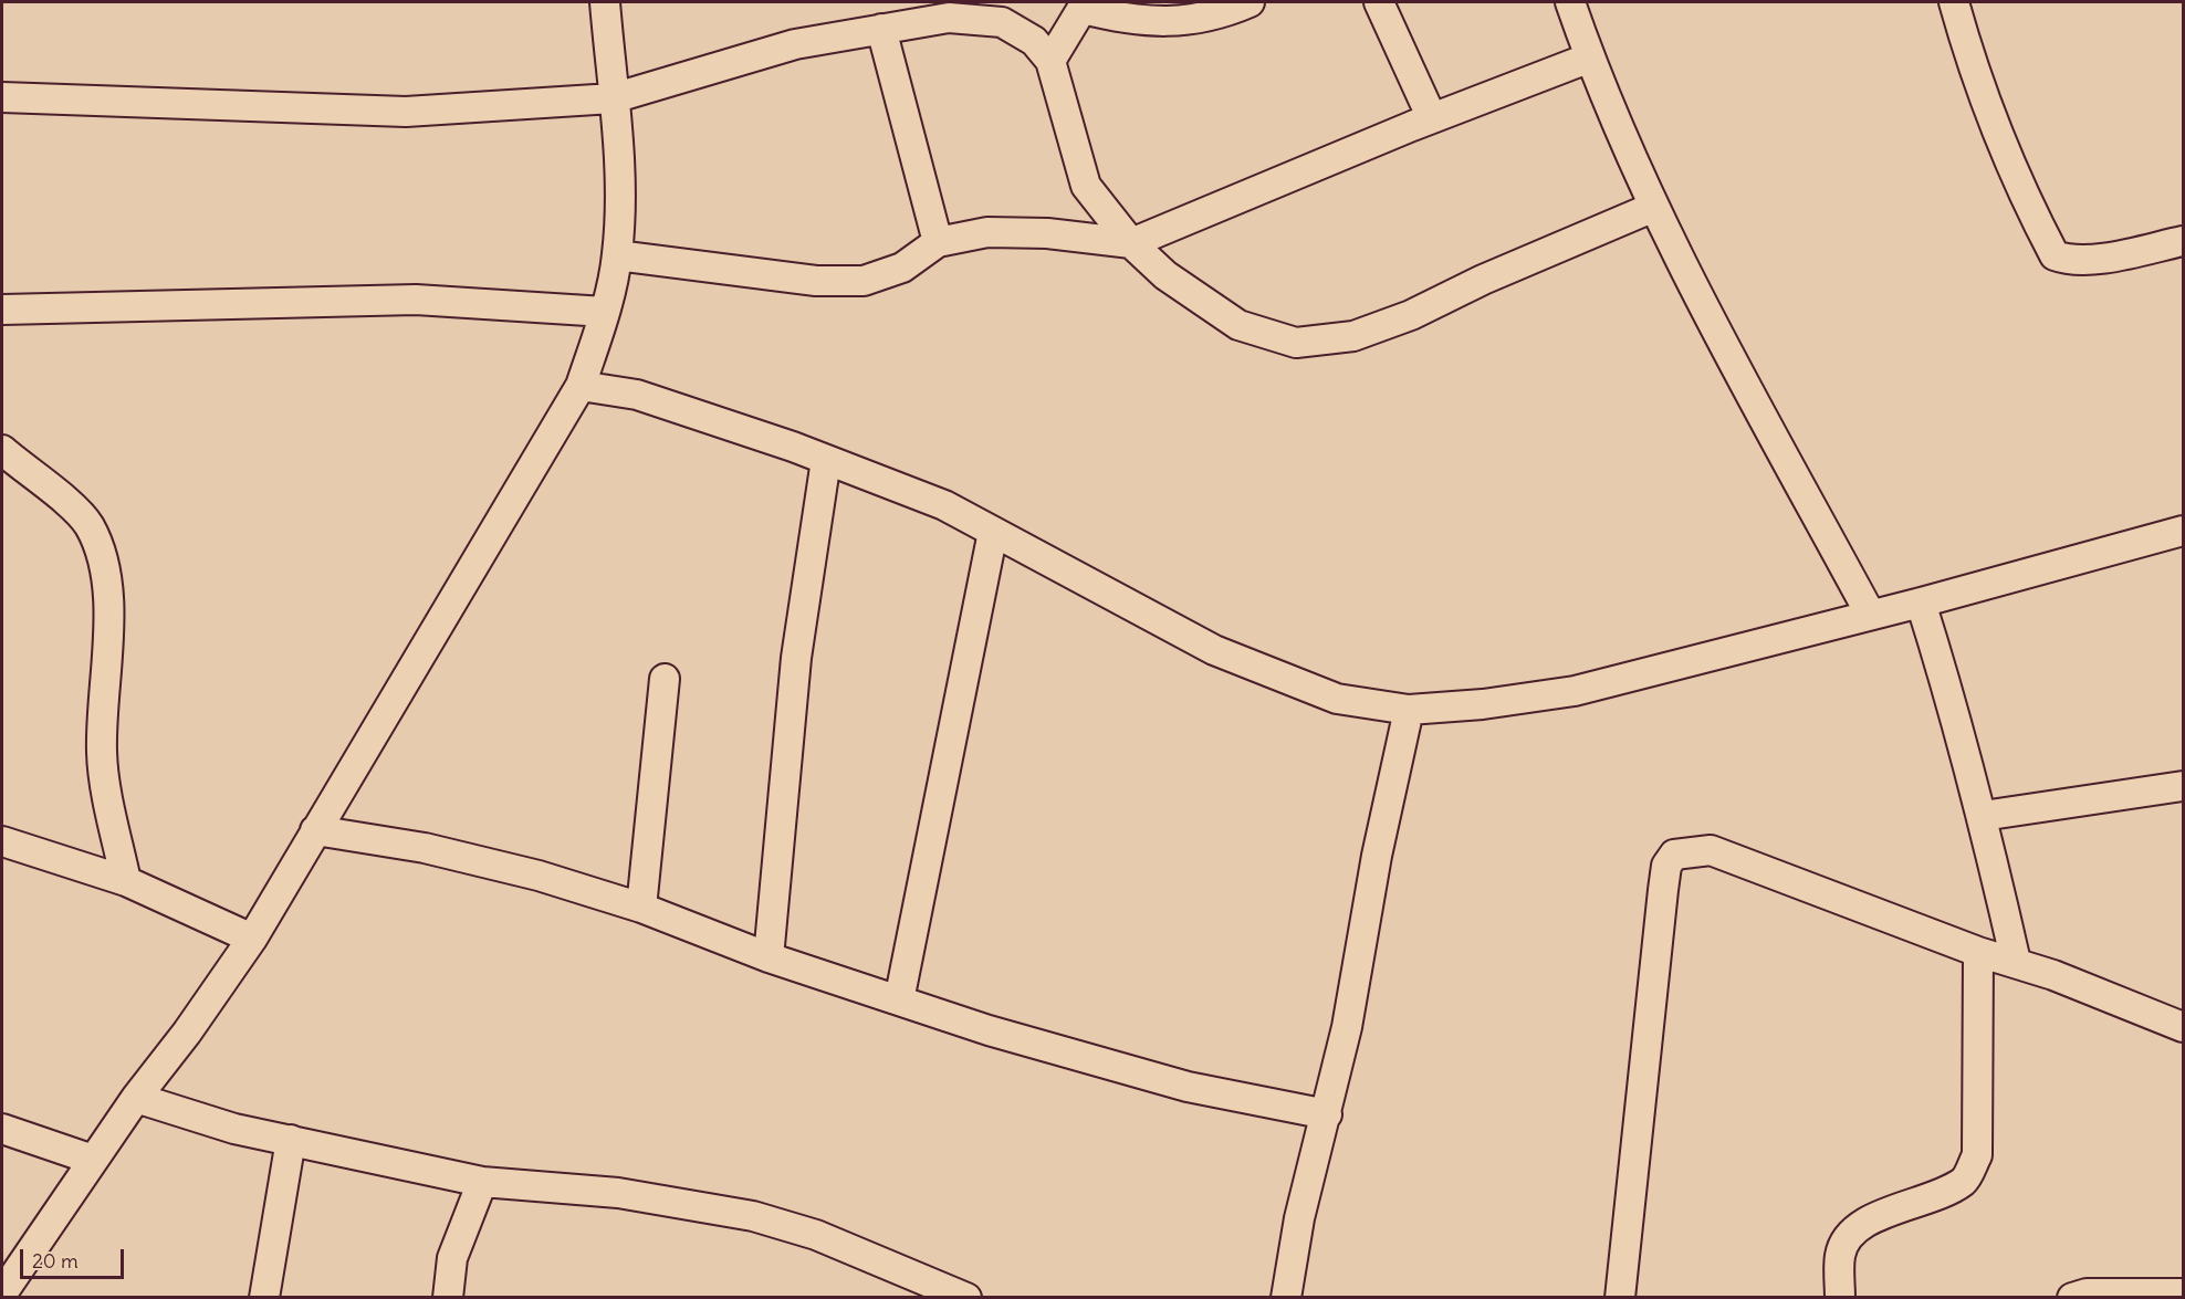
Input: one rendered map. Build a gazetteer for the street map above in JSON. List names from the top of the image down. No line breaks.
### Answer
{"scale_bar":"20 m"}
